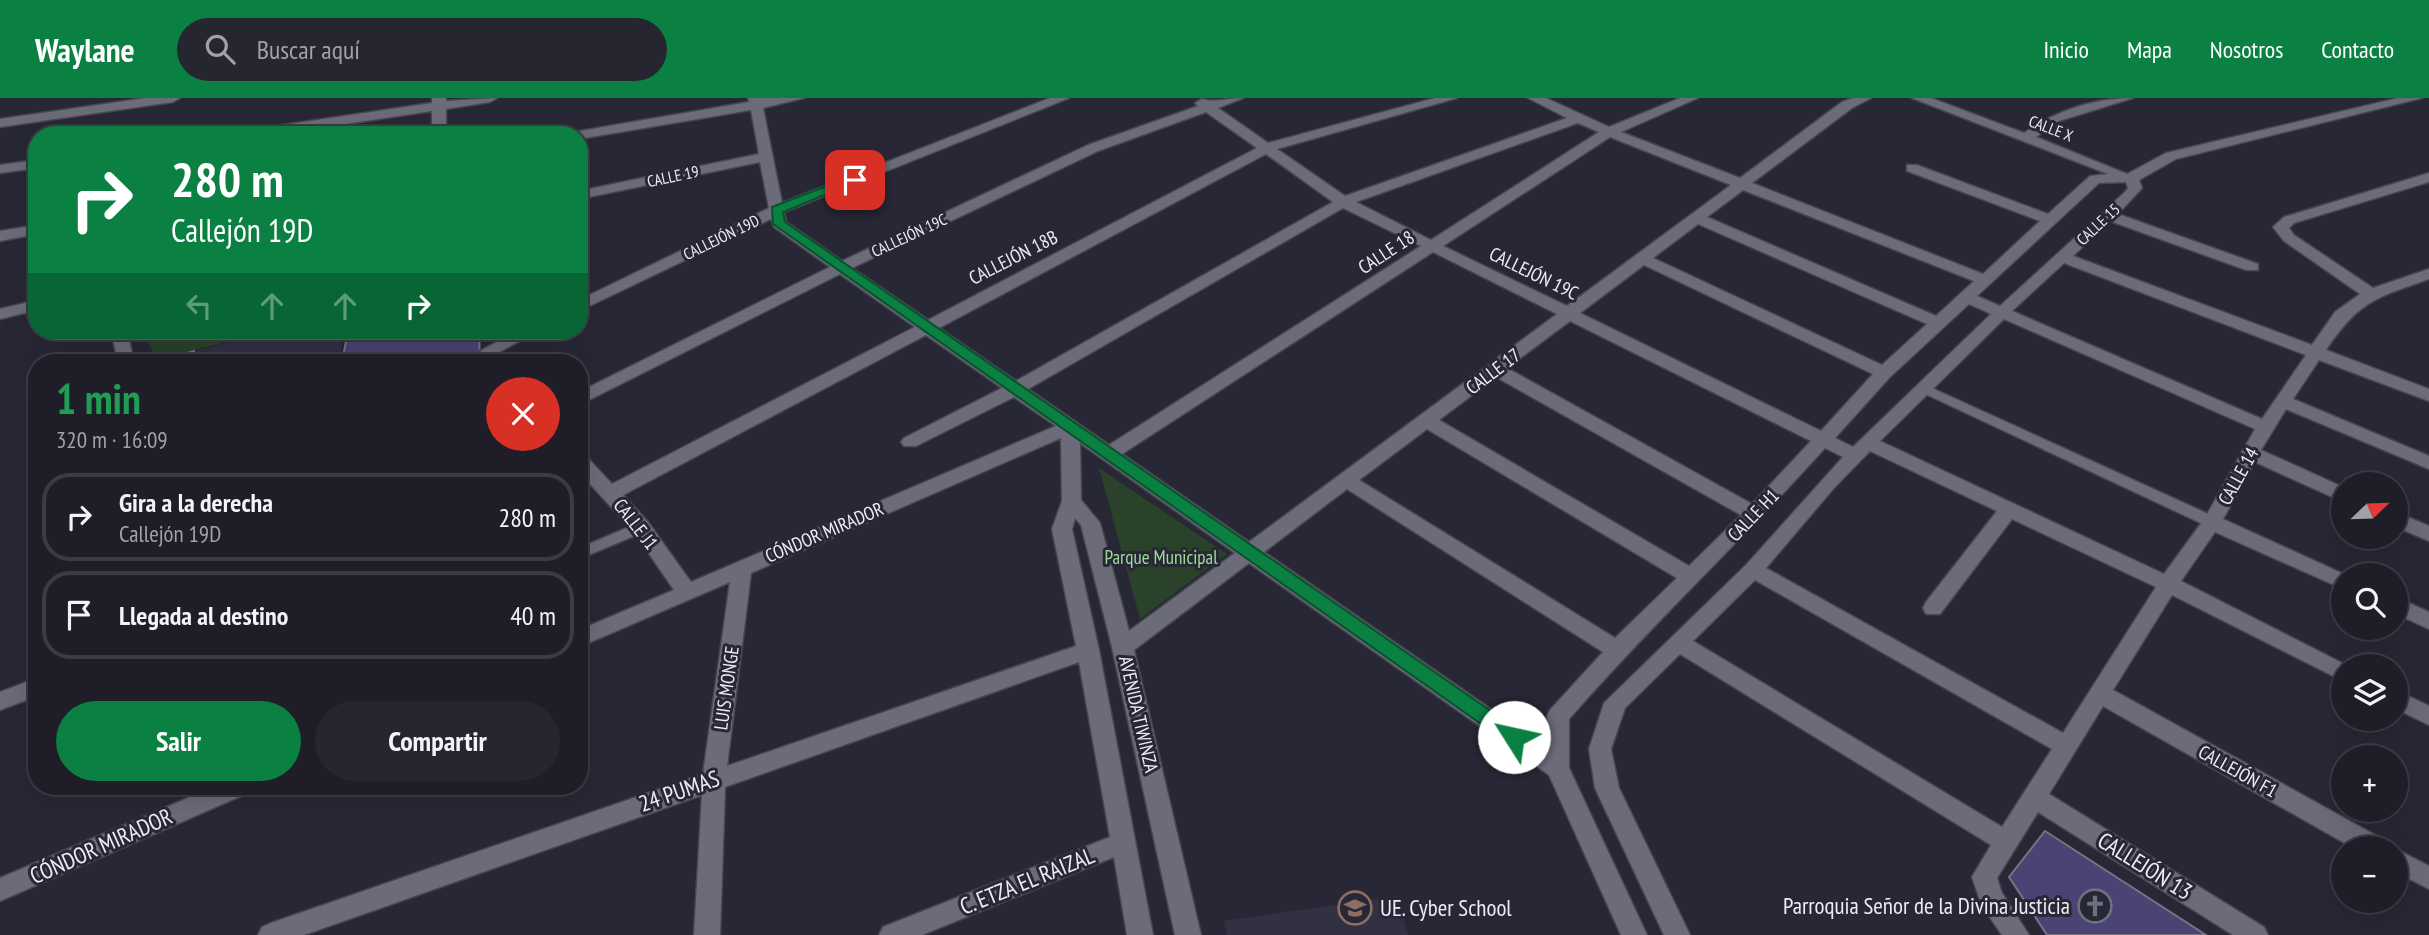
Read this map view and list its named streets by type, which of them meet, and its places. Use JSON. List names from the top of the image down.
{
  "streets": {
    "street": [
      "CALLE X",
      "CALLE 19",
      "CALLE 15",
      "CALLEJÓN 19C",
      "CALLEJÓN 19D",
      "CALLE 18",
      "CALLEJÓN 18B",
      "CALLE 17",
      "CALLE 14",
      "CALLE H1",
      "CALLE J1",
      "CÓNDOR MIRADOR",
      "LUIS MONGE",
      "AVENIDA TIWINZA",
      "CALLEJÓN F1",
      "24 PUMAS",
      "CALLEJÓN 13",
      "C. ETZA EL RAIZAL"
    ]
  },
  "crossings": [
    ["CALLE X", "CALLE 15"],
    ["CALLE X", "CALLE H1"],
    ["CALLE 15", "CALLEJÓN 19C"],
    ["CALLE 15", "CALLE H1"],
    ["CALLEJÓN 19C", "CALLE 18"],
    ["CALLEJÓN 19C", "CALLEJÓN 18B"],
    ["CALLEJÓN 19C", "CALLE 17"],
    ["CALLEJÓN 19C", "CALLE 14"],
    ["CALLEJÓN 19C", "CALLE H1"],
    ["CALLEJÓN 18B", "CALLE J1"],
    ["CALLE 17", "AVENIDA TIWINZA"],
    ["CALLE 14", "CALLEJÓN F1"],
    ["CALLE 14", "CALLEJÓN 13"],
    ["CALLE J1", "CÓNDOR MIRADOR"],
    ["CÓNDOR MIRADOR", "LUIS MONGE"],
    ["CÓNDOR MIRADOR", "AVENIDA TIWINZA"],
    ["LUIS MONGE", "24 PUMAS"],
    ["AVENIDA TIWINZA", "24 PUMAS"],
    ["AVENIDA TIWINZA", "C. ETZA EL RAIZAL"]
  ],
  "parks": ["Parque Municipal"],
  "places": {
    "church": ["Parroquia Señor de la Divina Justicia"],
    "school or university": ["UE. Cyber School"]
  },
  "north": "top right",
  "page": {
    "header": "Waylane",
    "search": "Buscar aquí",
    "nav": [
      "Inicio",
      "Mapa",
      "Nosotros",
      "Contacto"
    ],
    "turn": ["280 m", "Callejón 19D"],
    "heading": ["1 min", "320 m · 16:09"],
    "map_buttons": ["+", "−"],
    "list": [
      {
        "name": "Gira a la derecha",
        "note": "Callejón 19D",
        "value": "280 m"
      },
      {
        "name": "Llegada al destino",
        "value": "40 m"
      }
    ],
    "buttons": ["Salir", "Compartir"]
  }
}
